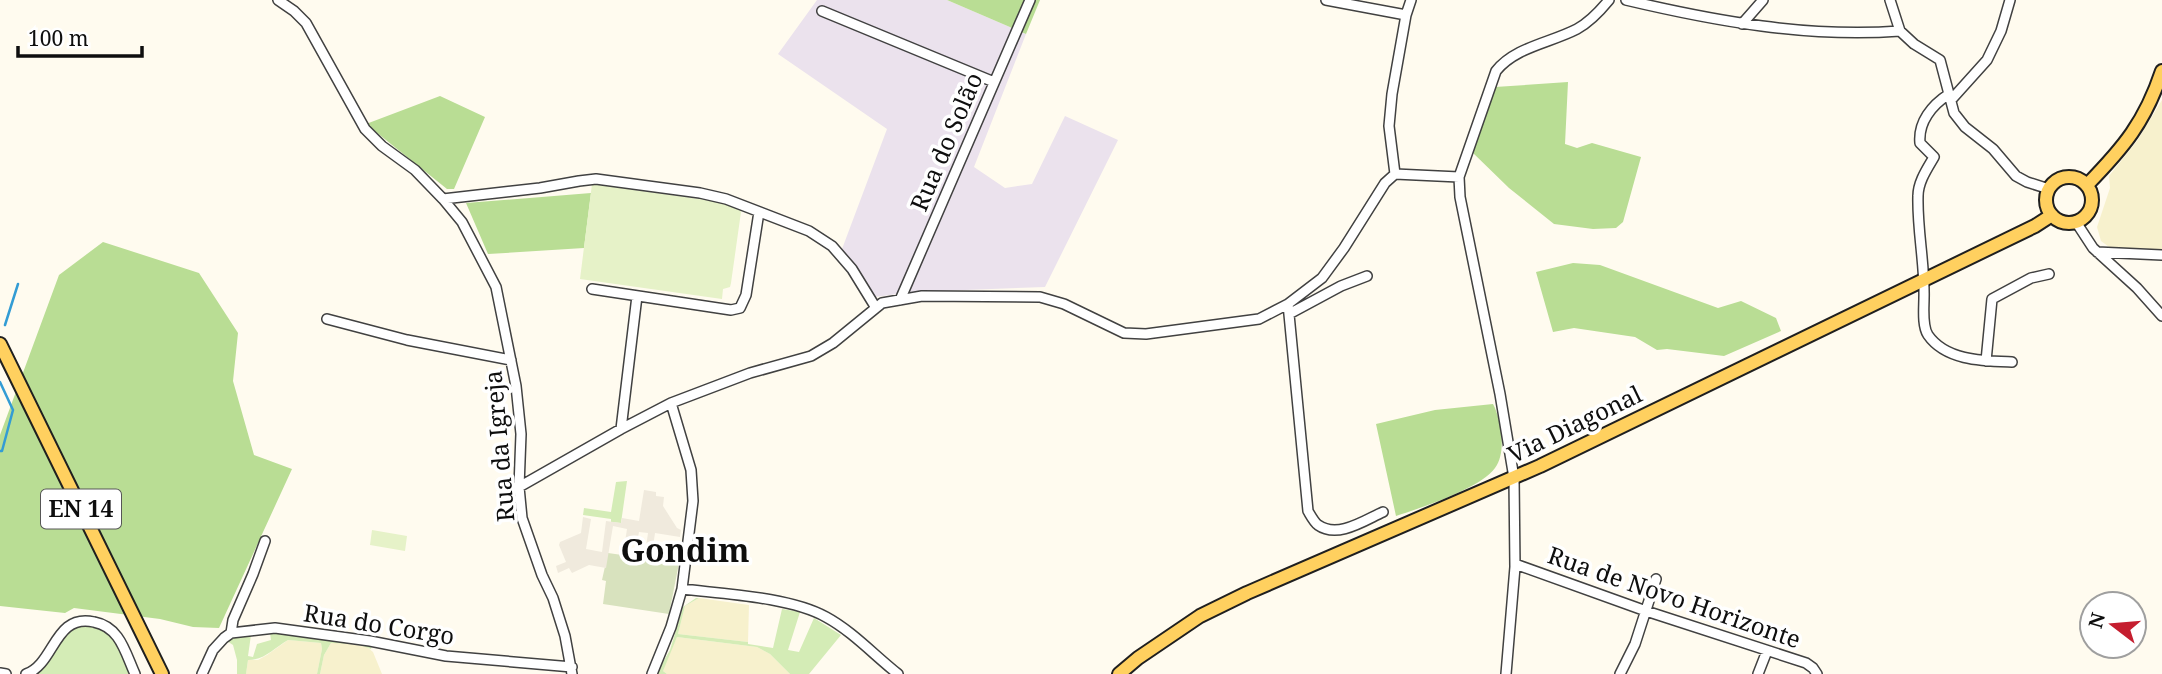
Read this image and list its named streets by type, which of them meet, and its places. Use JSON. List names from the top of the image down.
{
  "streets": {
    "main road": ["Via Diagonal", "EN 14"],
    "street": [
      "Rua do Solão",
      "Rua da Igreja",
      "Rua de Novo Horizonte",
      "Rua do Corgo"
    ]
  },
  "crossings": [
    ["Rua da Igreja", "Rua do Corgo"]
  ],
  "districts": ["Gondim"],
  "scale_bar": "100 m",
  "north": "left"
}
